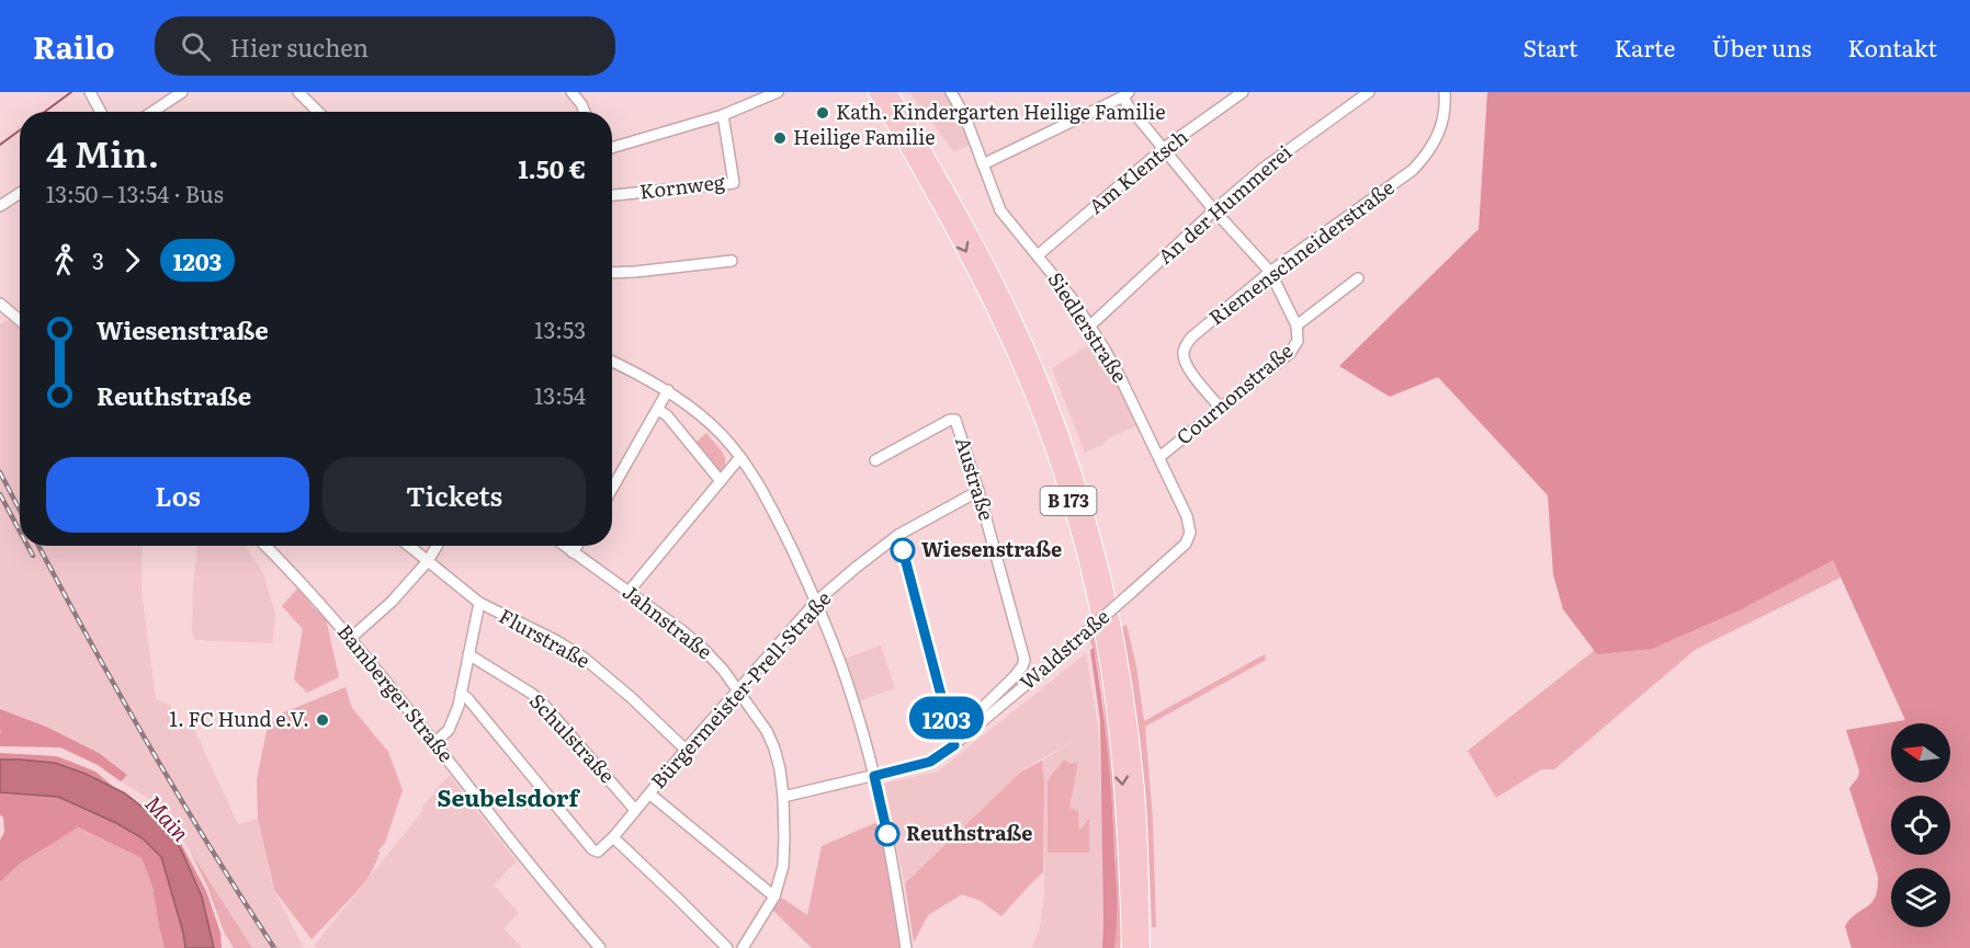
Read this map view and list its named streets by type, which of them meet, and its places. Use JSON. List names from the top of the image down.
{
  "streets": {
    "highway": ["B 173"],
    "street": [
      "Am Klentsch",
      "Kornweg",
      "An der Hummerei",
      "Riemenschneiderstraße",
      "Siedlerstraße",
      "Cournonstraße",
      "Austraße",
      "Jahnstraße",
      "Flurstraße",
      "Waldstraße",
      "Bürgermeister-Prell-Straße",
      "Bamberger Straße",
      "Schulstraße"
    ]
  },
  "crossings": [
    ["Am Klentsch", "Siedlerstraße"],
    ["Am Klentsch", "Cournonstraße"],
    ["An der Hummerei", "Siedlerstraße"],
    ["An der Hummerei", "Cournonstraße"],
    ["Riemenschneiderstraße", "Cournonstraße"],
    ["Siedlerstraße", "Cournonstraße"],
    ["Siedlerstraße", "Waldstraße"],
    ["Austraße", "Waldstraße"],
    ["Austraße", "Bürgermeister-Prell-Straße"],
    ["Jahnstraße", "Waldstraße"],
    ["Jahnstraße", "Bürgermeister-Prell-Straße"],
    ["Flurstraße", "Bürgermeister-Prell-Straße"],
    ["Bürgermeister-Prell-Straße", "Schulstraße"]
  ],
  "districts": ["Seubelsdorf"],
  "water": ["Main"],
  "places": [
    "Kath. Kindergarten Heilige Familie",
    "Heilige Familie",
    "Wiesenstraße",
    "1. FC Hund e.V.",
    "Reuthstraße"
  ],
  "lines": ["bus line 1203"],
  "north": "left",
  "page": {
    "header": "Railo",
    "search": "Hier suchen",
    "nav": [
      "Start",
      "Karte",
      "Über uns",
      "Kontakt"
    ],
    "on_map": "1203",
    "heading": ["4 Min.", "13:50 – 13:54 · Bus", "1.50 €"],
    "legs": ["3", "1203"],
    "list": [
      {
        "name": "Wiesenstraße",
        "value": "13:53"
      },
      {
        "name": "Reuthstraße",
        "value": "13:54"
      }
    ],
    "buttons": ["Los", "Tickets"]
  }
}
